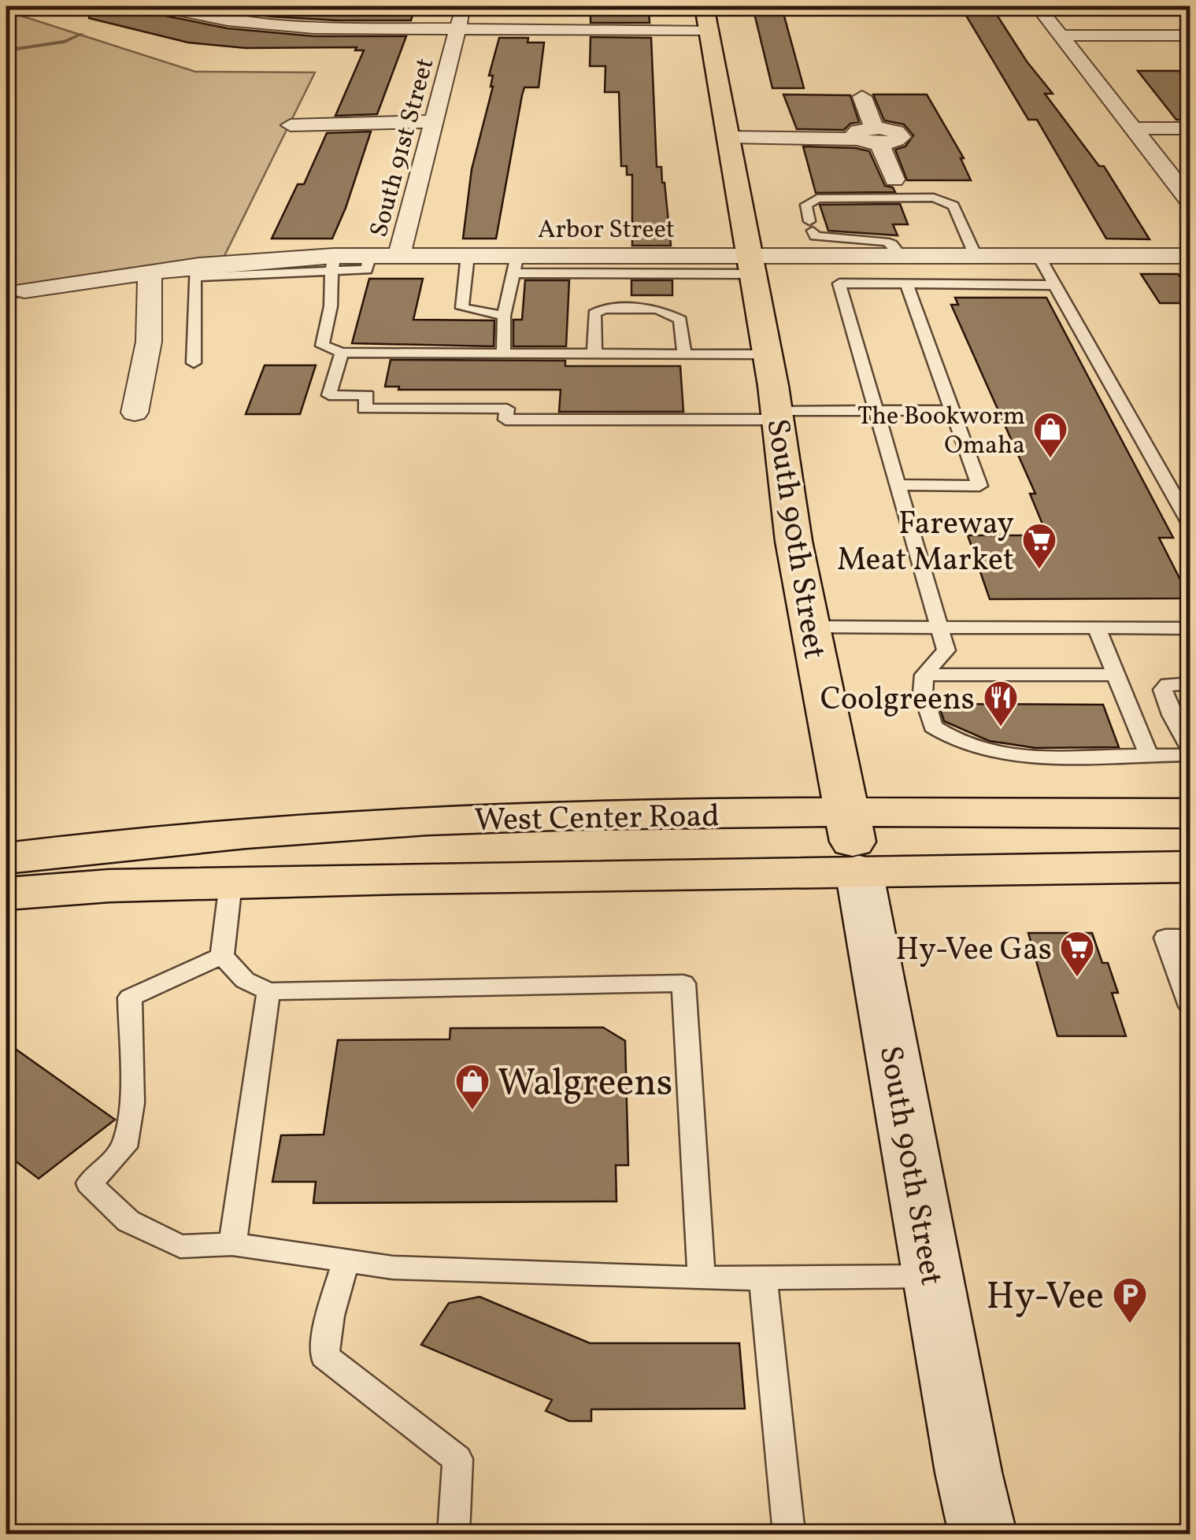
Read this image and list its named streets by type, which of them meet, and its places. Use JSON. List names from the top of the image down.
{
  "streets": {
    "main road": ["South 90th Street", "West Center Road"],
    "street": ["South 91st Street", "Arbor Street"]
  },
  "crossings": [
    ["South 91st Street", "Arbor Street"],
    ["Arbor Street", "South 90th Street"],
    ["South 90th Street", "West Center Road"]
  ],
  "places": {
    "shop": ["The Bookworm Omaha", "Walgreens"],
    "supermarket": ["Fareway Meat Market", "Hy-Vee Gas"],
    "restaurant": ["Coolgreens"],
    "parking": ["Hy-Vee"]
  }
}
